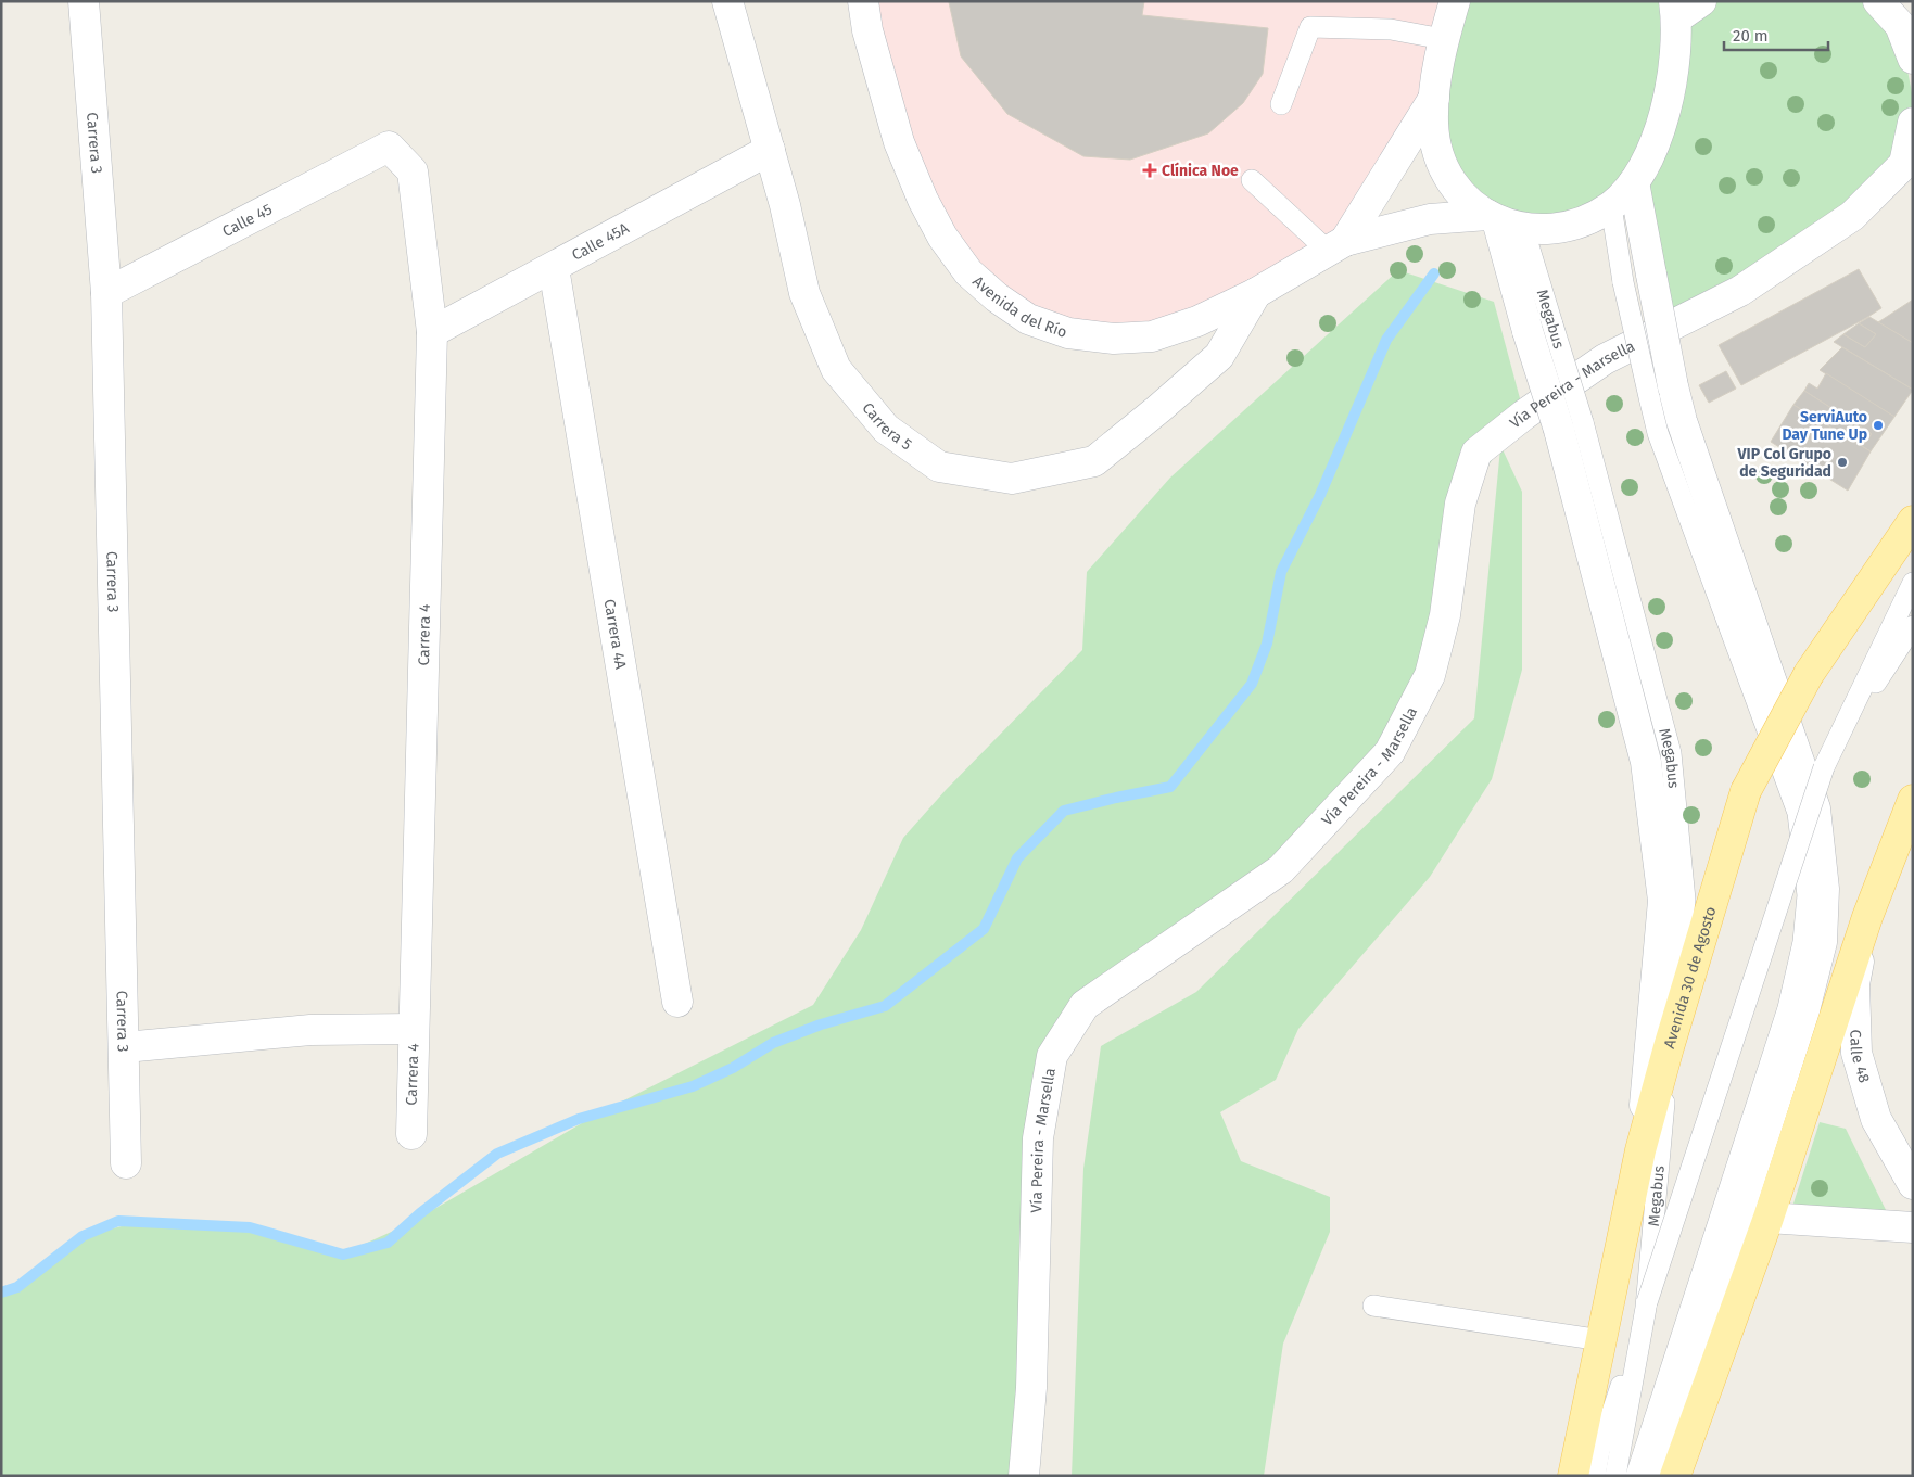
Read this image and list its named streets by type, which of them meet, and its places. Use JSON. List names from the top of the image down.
{
  "streets": {
    "main road": ["Avenida 30 de Agosto"],
    "street": [
      "Carrera 3",
      "Calle 45",
      "Calle 45A",
      "Avenida del Río",
      "Vía Pereira - Marsella",
      "Carrera 5",
      "Carrera 4",
      "Carrera 4A",
      "Calle 48"
    ],
    "lane": ["Megabus"]
  },
  "crossings": [
    ["Carrera 3", "Calle 45"],
    ["Calle 45", "Carrera 4"],
    ["Calle 45A", "Carrera 5"],
    ["Calle 45A", "Carrera 4"],
    ["Calle 45A", "Carrera 4A"],
    ["Avenida del Río", "Carrera 5"],
    ["Megabus", "Avenida 30 de Agosto"]
  ],
  "places": {
    "health": ["Clínica Noe"],
    "other": ["ServiAuto Day Tune Up", "VIP Col Grupo de Seguridad"]
  },
  "scale_bar": "20 m"
}
